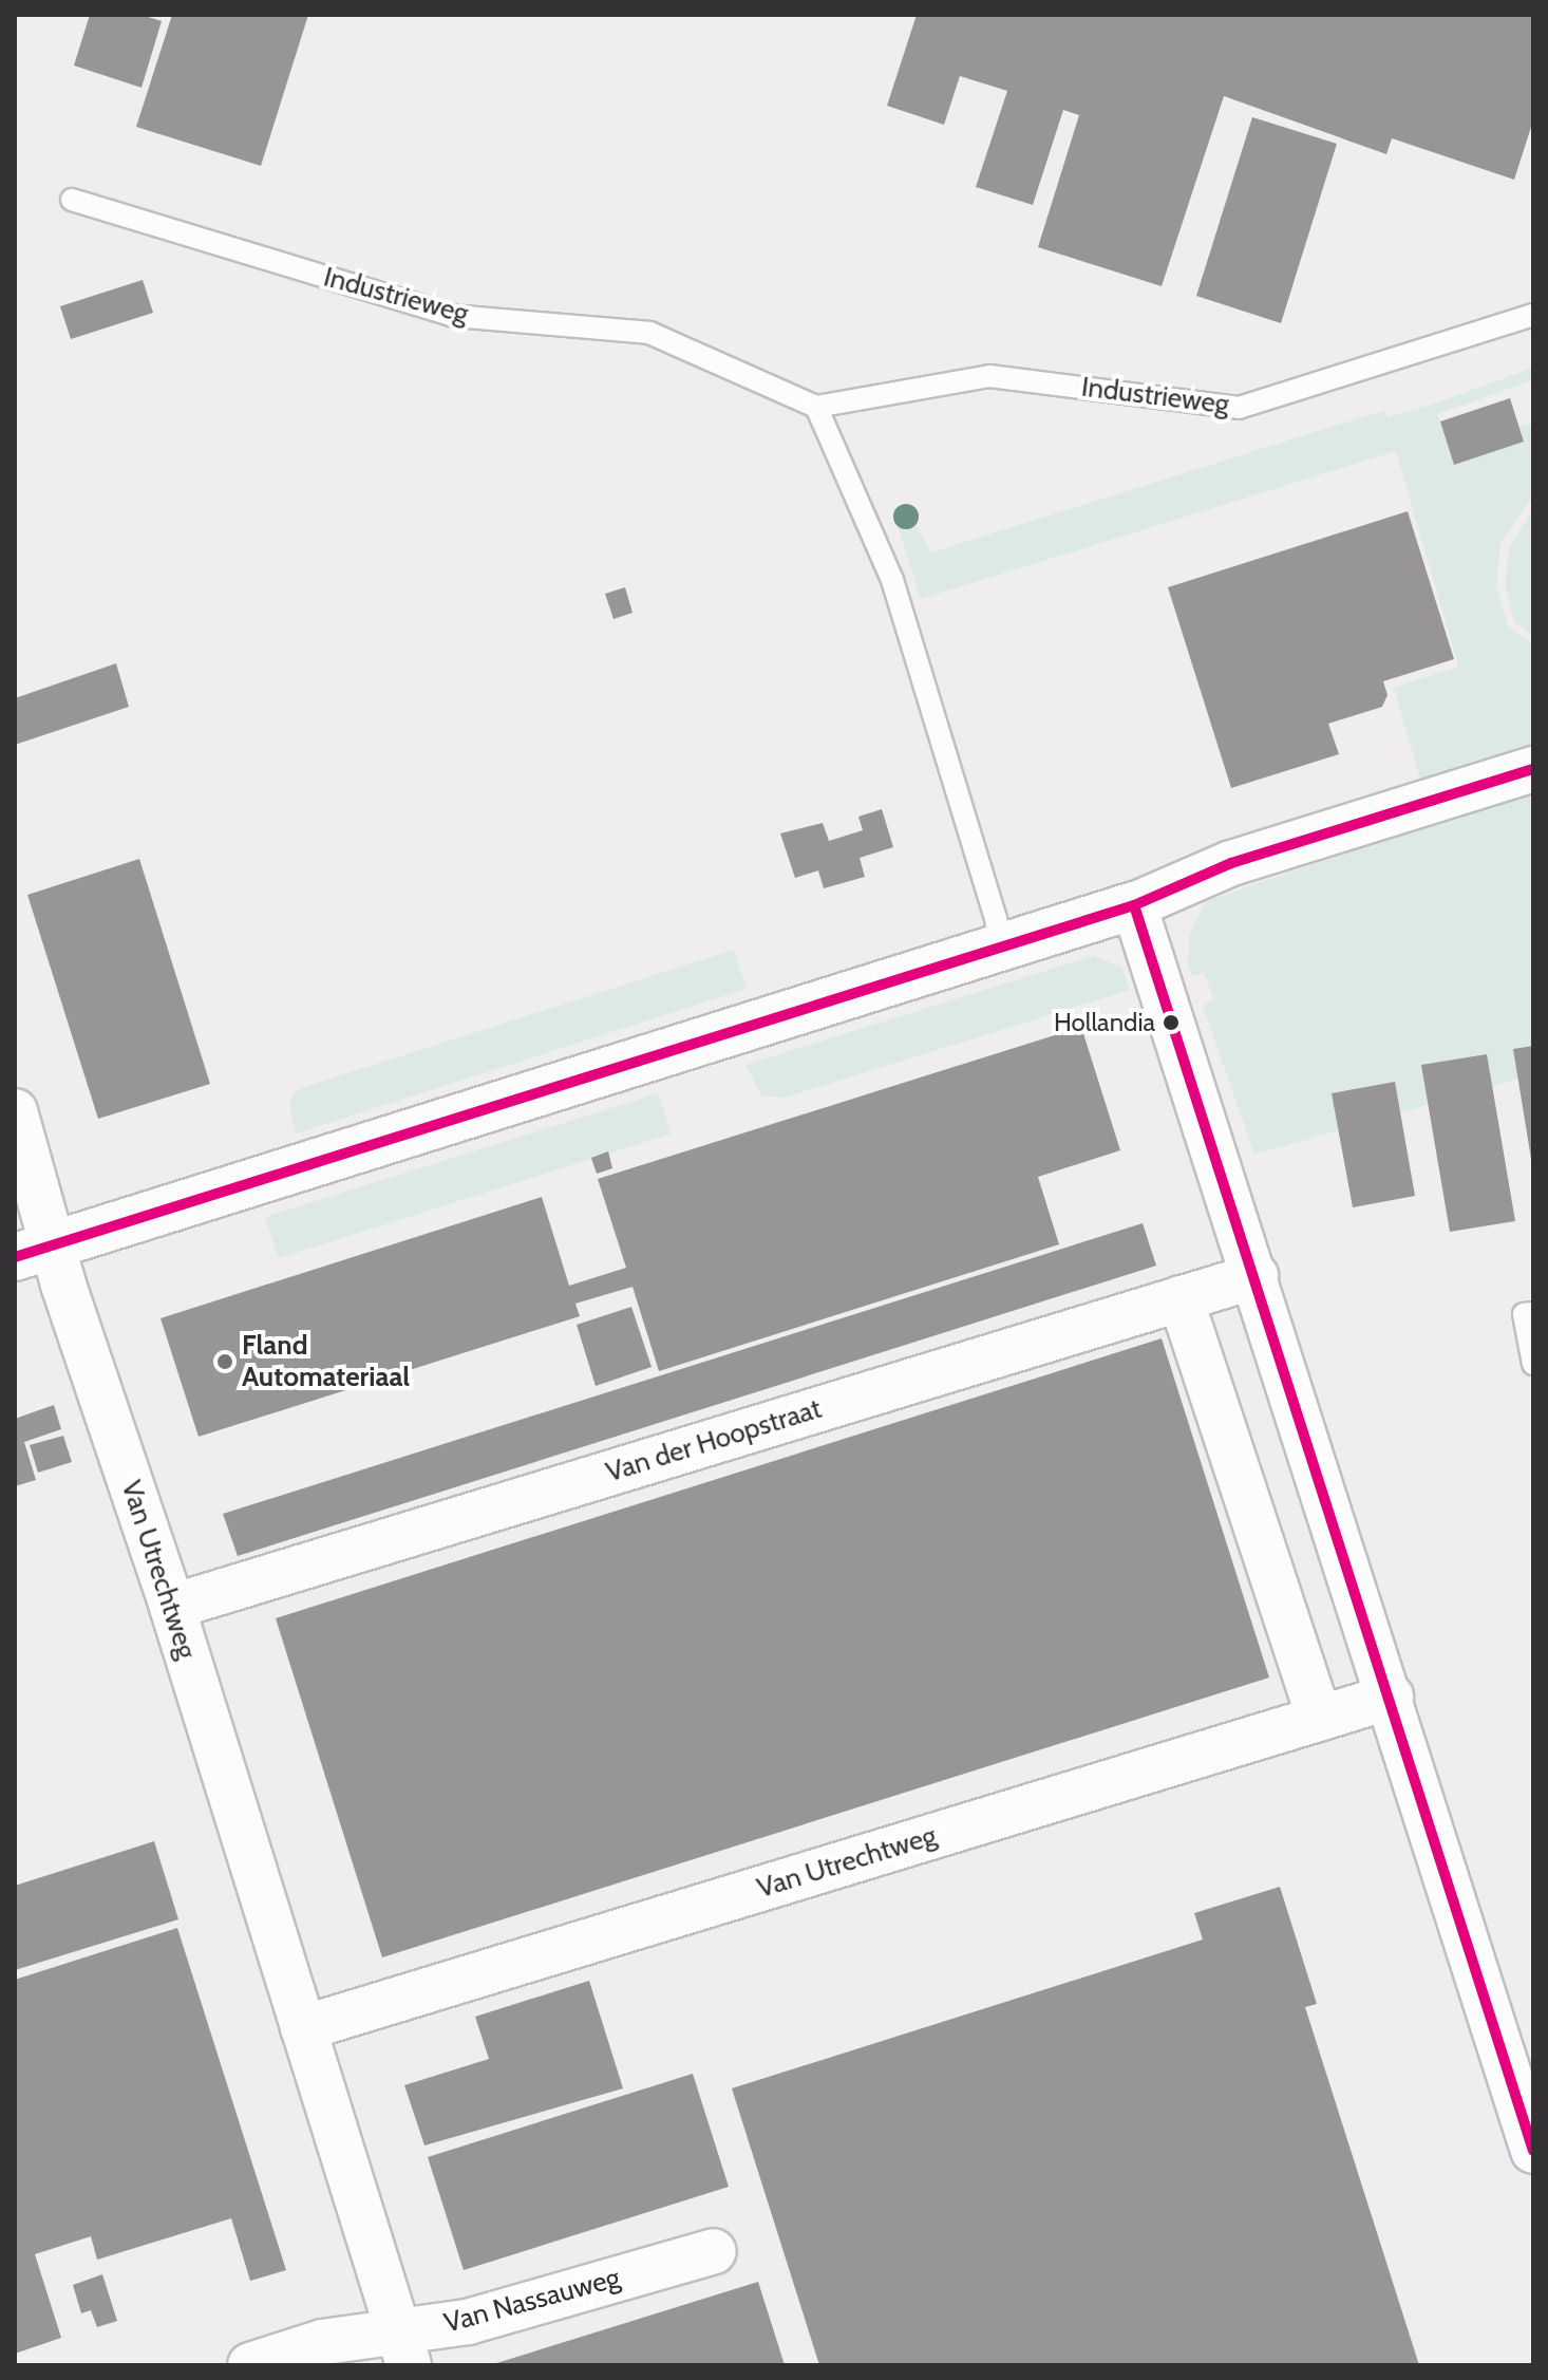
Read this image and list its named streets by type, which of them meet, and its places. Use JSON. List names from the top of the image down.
{
  "streets": {
    "street": ["Van der Hoopstraat", "Van Utrechtweg", "Van Nassauweg"],
    "lane": ["Industrieweg"]
  },
  "crossings": [
    ["Van der Hoopstraat", "Van Utrechtweg"],
    ["Van Utrechtweg", "Van Nassauweg"]
  ],
  "places": ["Hollandia", "Fland Automateriaal"]
}
